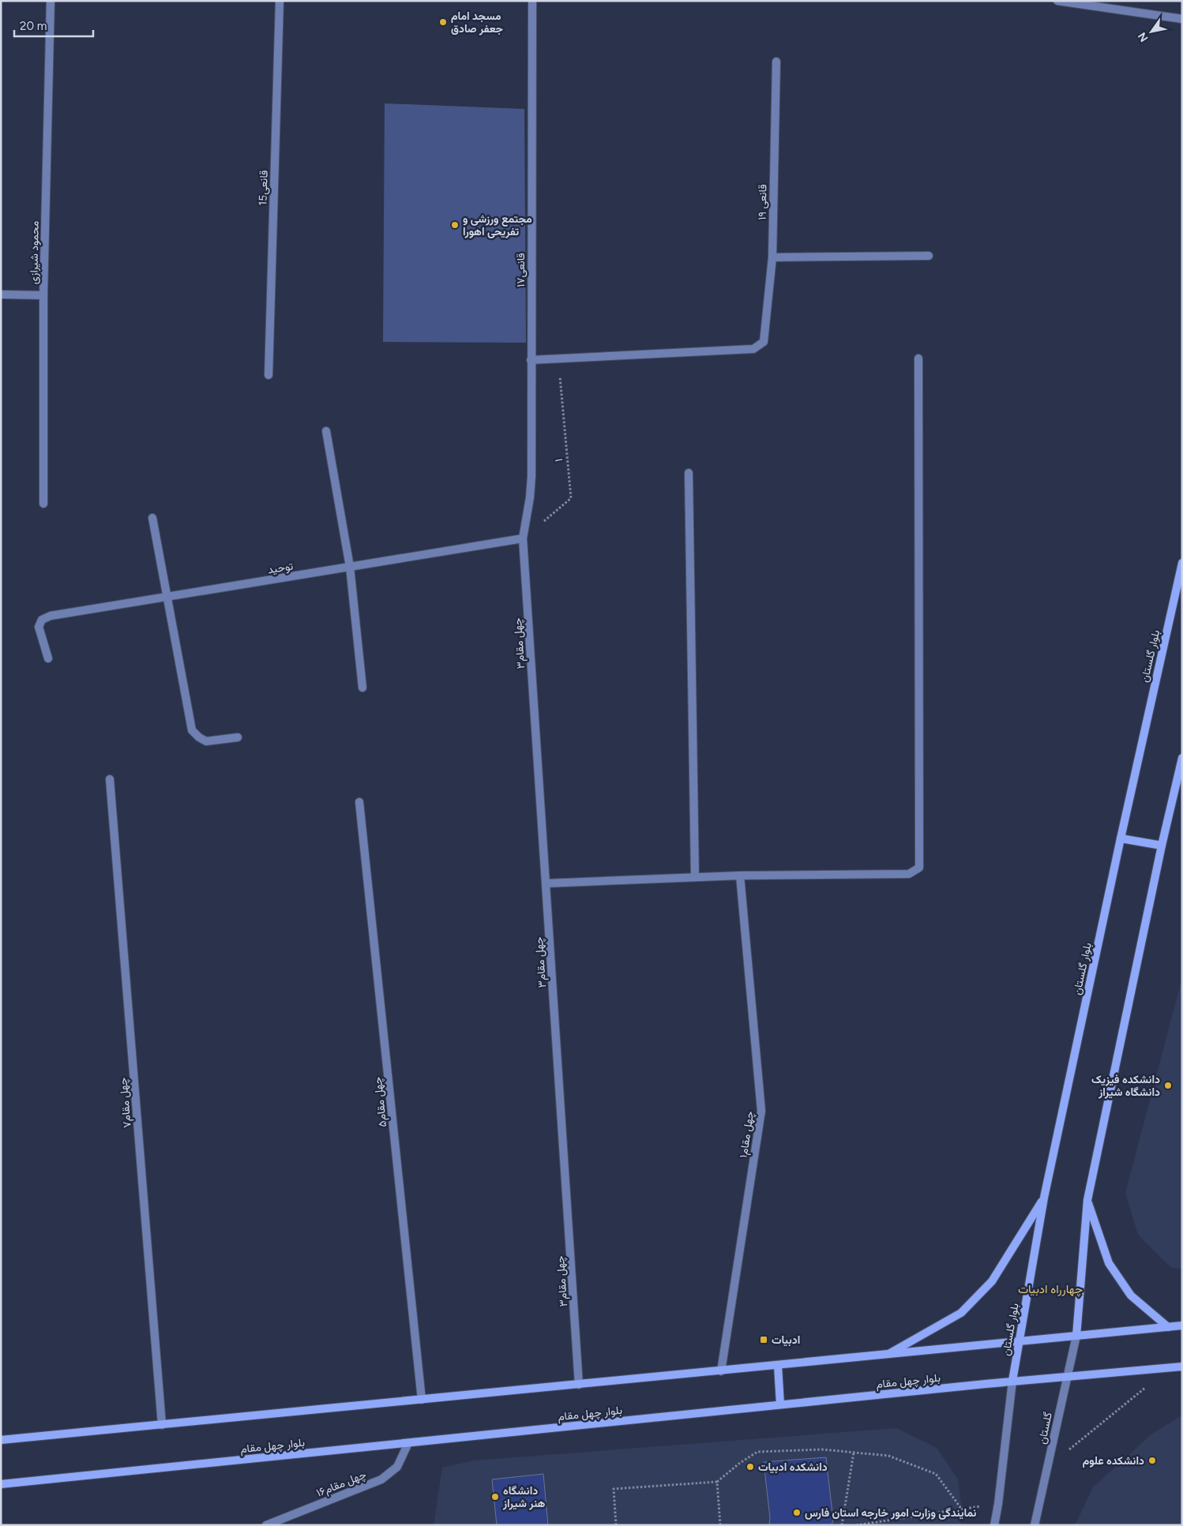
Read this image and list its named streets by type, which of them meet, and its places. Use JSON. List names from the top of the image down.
{
  "streets": {
    "main road": ["بلوار گلستان", "بلوار چهل مقام"],
    "street": [
      "15قانعی",
      "قانعی ۱۹",
      "محمود شیرازی",
      "۱۷قانعی",
      "توحید",
      "چهل مقام۳",
      "چهل مقام۵",
      "چهل مقام۷",
      "چهل مقام۱",
      "گلستان",
      "چهل مقام۱۶"
    ],
    "path": ["۱"]
  },
  "crossings": [
    ["قانعی ۱۹", "۱"],
    ["۱۷قانعی", "۱"],
    ["۱۷قانعی", "توحید"],
    ["۱۷قانعی", "چهل مقام۳"],
    ["۱", "توحید"],
    ["۱", "چهل مقام۳"],
    ["توحید", "چهل مقام۳"],
    ["بلوار گلستان", "بلوار چهل مقام"],
    ["بلوار چهل مقام", "گلستان"],
    ["بلوار چهل مقام", "چهل مقام۱۶"]
  ],
  "districts": ["چهارراه ادبیات"],
  "places": {
    "other": [
      "مسجد امام جعفر صادق",
      "مجتمع ورزشی و تفریحی اهورا",
      "دانشکده فیزیک دانشگاه شیراز",
      "دانشکده علوم",
      "دانشکده ادبیات",
      "دانشگاه هنر شيراز",
      "نمایندگی وزارت امور خارجه استان فارس"
    ],
    "transit": ["ادبیات"]
  },
  "scale_bar": "20 m",
  "north": "bottom left"
}
